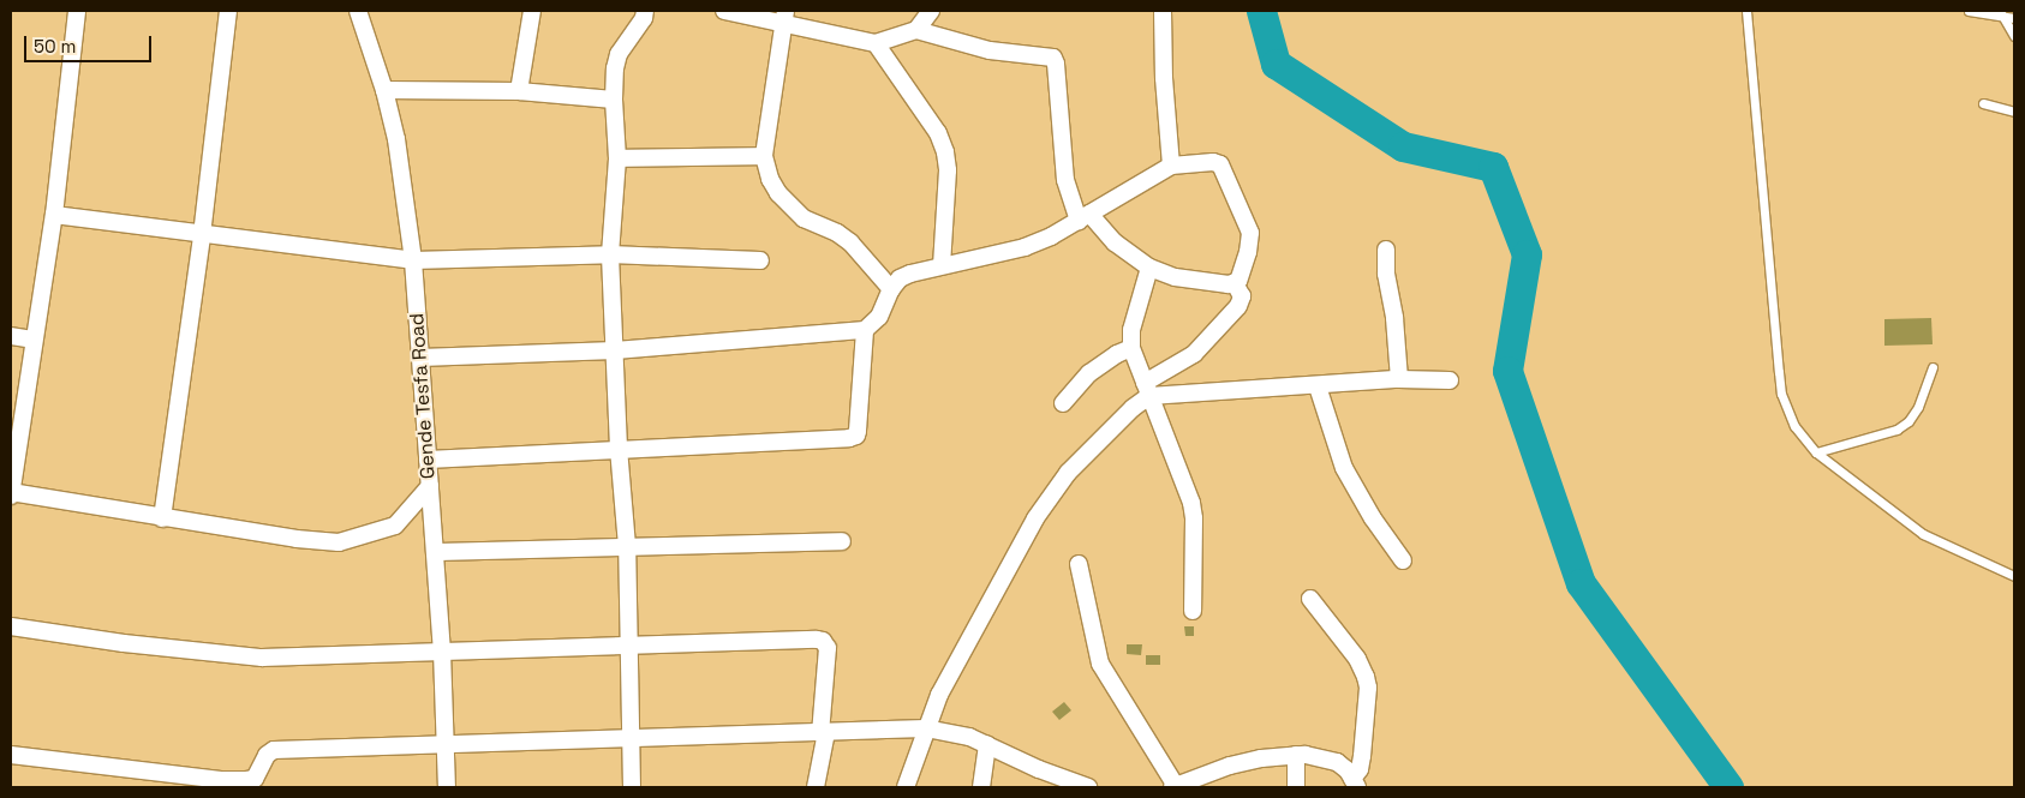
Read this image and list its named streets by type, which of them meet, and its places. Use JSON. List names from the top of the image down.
{
  "streets": {
    "street": ["Gende Tesfa Road"]
  },
  "scale_bar": "50 m"
}
